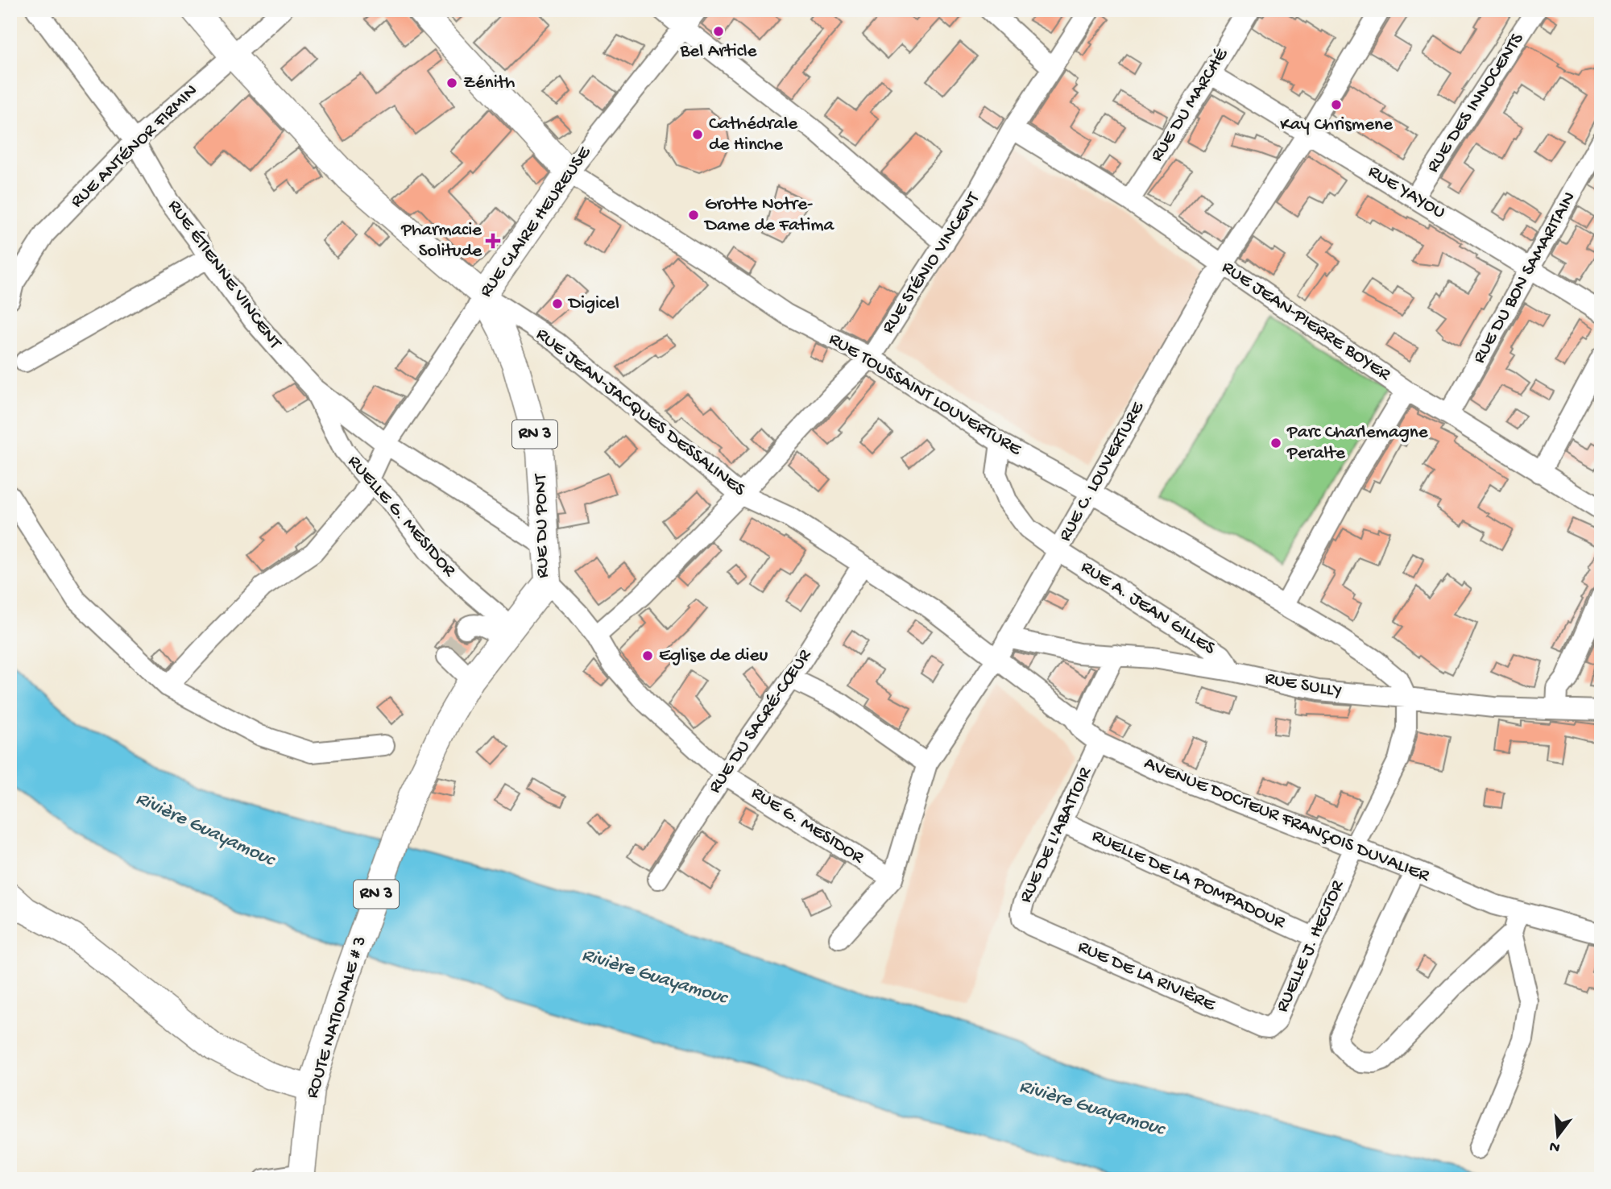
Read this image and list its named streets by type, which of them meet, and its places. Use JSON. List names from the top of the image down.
{
  "streets": {
    "main road": [
      "RUE CLAIRE HEUREUSE",
      "RUE TOUSSAINT LOUVERTURE",
      "RUE JEAN-JACQUES DESSALINES",
      "RN 3",
      "RUE DU PONT",
      "ROUTE NATIONALE # 3"
    ],
    "street": [
      "RUE DES INNOCENTS",
      "RUE DU MARCHÉ",
      "RUE ANTÉNOR FIRMIN",
      "RUE YAYOU",
      "RUE STÉNIO VINCENT",
      "RUE ÉTIENNE VINCENT",
      "RUE DU BON SAMARITAIN",
      "RUE JEAN-PIERRE BOYER",
      "RUE C. LOUVERTURE",
      "RUELLE G. MESIDOR",
      "RUE A. JEAN GILLES",
      "RUE SULLY",
      "RUE DU SACRÉ-CŒUR",
      "AVENUE DOCTEUR FRANÇOIS DUVALIER",
      "RUE G. MESIDOR",
      "RUE DE L'ABATTOIR",
      "RUELLE DE LA POMPADOUR",
      "RUELLE J. HECTOR",
      "RUE DE LA RIVIÈRE"
    ]
  },
  "crossings": [
    ["RUE DES INNOCENTS", "RUE YAYOU"],
    ["RUE DU MARCHÉ", "RUE YAYOU"],
    ["RUE DU MARCHÉ", "RUE JEAN-PIERRE BOYER"],
    ["RUE ANTÉNOR FIRMIN", "RUE ÉTIENNE VINCENT"],
    ["RUE ANTÉNOR FIRMIN", "RUE JEAN-JACQUES DESSALINES"],
    ["RUE YAYOU", "RUE DU BON SAMARITAIN"],
    ["RUE YAYOU", "RUE C. LOUVERTURE"],
    ["RUE CLAIRE HEUREUSE", "RUE ÉTIENNE VINCENT"],
    ["RUE CLAIRE HEUREUSE", "RUE TOUSSAINT LOUVERTURE"],
    ["RUE CLAIRE HEUREUSE", "RUE JEAN-JACQUES DESSALINES"],
    ["RUE CLAIRE HEUREUSE", "RUELLE G. MESIDOR"],
    ["RUE CLAIRE HEUREUSE", "RUE DU PONT"],
    ["RUE STÉNIO VINCENT", "RUE JEAN-PIERRE BOYER"],
    ["RUE STÉNIO VINCENT", "RUE TOUSSAINT LOUVERTURE"],
    ["RUE STÉNIO VINCENT", "RUE JEAN-JACQUES DESSALINES"],
    ["RUE STÉNIO VINCENT", "RUE G. MESIDOR"],
    ["RUE ÉTIENNE VINCENT", "RUELLE G. MESIDOR"],
    ["RUE ÉTIENNE VINCENT", "RUE DU PONT"],
    ["RUE DU BON SAMARITAIN", "RUE JEAN-PIERRE BOYER"],
    ["RUE JEAN-PIERRE BOYER", "RUE C. LOUVERTURE"],
    ["RUE TOUSSAINT LOUVERTURE", "RUE C. LOUVERTURE"],
    ["RUE TOUSSAINT LOUVERTURE", "RUE A. JEAN GILLES"],
    ["RUE TOUSSAINT LOUVERTURE", "RUE SULLY"],
    ["RUE TOUSSAINT LOUVERTURE", "RUELLE J. HECTOR"],
    ["RUE JEAN-JACQUES DESSALINES", "RUE C. LOUVERTURE"],
    ["RUE JEAN-JACQUES DESSALINES", "RUE DU PONT"],
    ["RUE JEAN-JACQUES DESSALINES", "RUE DU SACRÉ-CŒUR"],
    ["RUE JEAN-JACQUES DESSALINES", "AVENUE DOCTEUR FRANÇOIS DUVALIER"],
    ["RUE C. LOUVERTURE", "RUE A. JEAN GILLES"],
    ["RUE C. LOUVERTURE", "RUE SULLY"],
    ["RUE C. LOUVERTURE", "AVENUE DOCTEUR FRANÇOIS DUVALIER"],
    ["RUE C. LOUVERTURE", "RUE G. MESIDOR"],
    ["RUELLE G. MESIDOR", "RUE DU PONT"],
    ["RUE DU PONT", "RUE G. MESIDOR"],
    ["RUE DU PONT", "ROUTE NATIONALE # 3"],
    ["RUE A. JEAN GILLES", "RUE SULLY"],
    ["RUE SULLY", "RUELLE J. HECTOR"],
    ["RUE DU SACRÉ-CŒUR", "RUE G. MESIDOR"],
    ["AVENUE DOCTEUR FRANÇOIS DUVALIER", "RUE DE L'ABATTOIR"],
    ["AVENUE DOCTEUR FRANÇOIS DUVALIER", "RUELLE J. HECTOR"],
    ["RUE DE L'ABATTOIR", "RUELLE DE LA POMPADOUR"],
    ["RUE DE L'ABATTOIR", "RUE DE LA RIVIÈRE"],
    ["RUELLE DE LA POMPADOUR", "RUELLE J. HECTOR"],
    ["RUELLE J. HECTOR", "RUE DE LA RIVIÈRE"]
  ],
  "water": ["Rivière Guayamouc"],
  "places": {
    "other": [
      "Bel Article",
      "Zénith",
      "Kay Chrismene",
      "Cathédrale de Hinche",
      "Grotte Notre- Dame de Fatima",
      "Digicel",
      "Parc Charlemagne Peralte",
      "Eglise de dieu"
    ],
    "health": ["Pharmacie Solitude"]
  },
  "north": "bottom"
}
